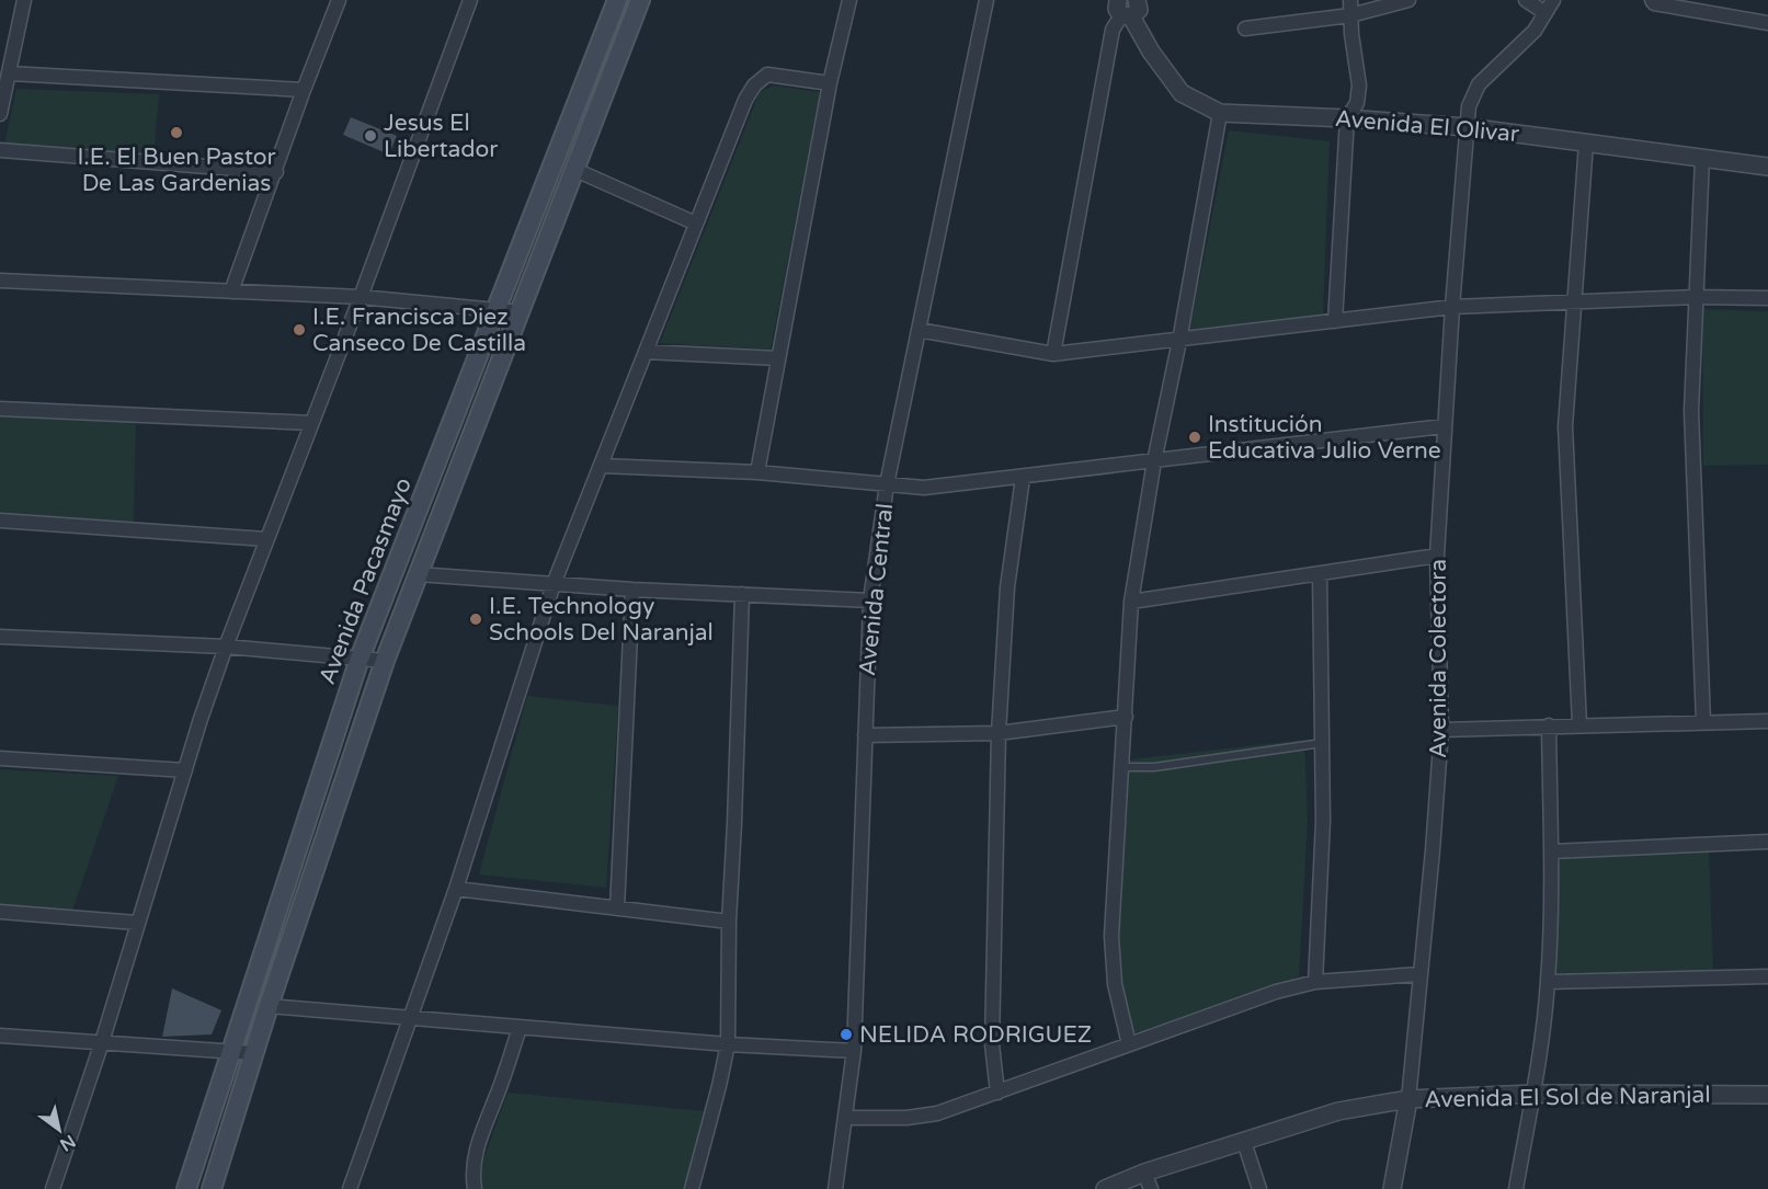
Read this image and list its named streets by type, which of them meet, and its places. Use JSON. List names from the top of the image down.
{
  "streets": {
    "main road": ["Avenida Pacasmayo"],
    "street": [
      "Avenida El Olivar",
      "Avenida Central",
      "Avenida Colectora",
      "Avenida El Sol de Naranjal"
    ]
  },
  "crossings": [
    ["Avenida El Olivar", "Avenida Colectora"],
    ["Avenida Colectora", "Avenida El Sol de Naranjal"]
  ],
  "places": [
    "I.E. El Buen Pastor De Las Gardenias",
    "Jesus El Libertador",
    "I.E. Francisca Diez Canseco De Castilla",
    "Institución Educativa Julio Verne",
    "I.E. Technology Schools Del Naranjal",
    "NELIDA RODRIGUEZ"
  ],
  "north": "bottom right"
}
